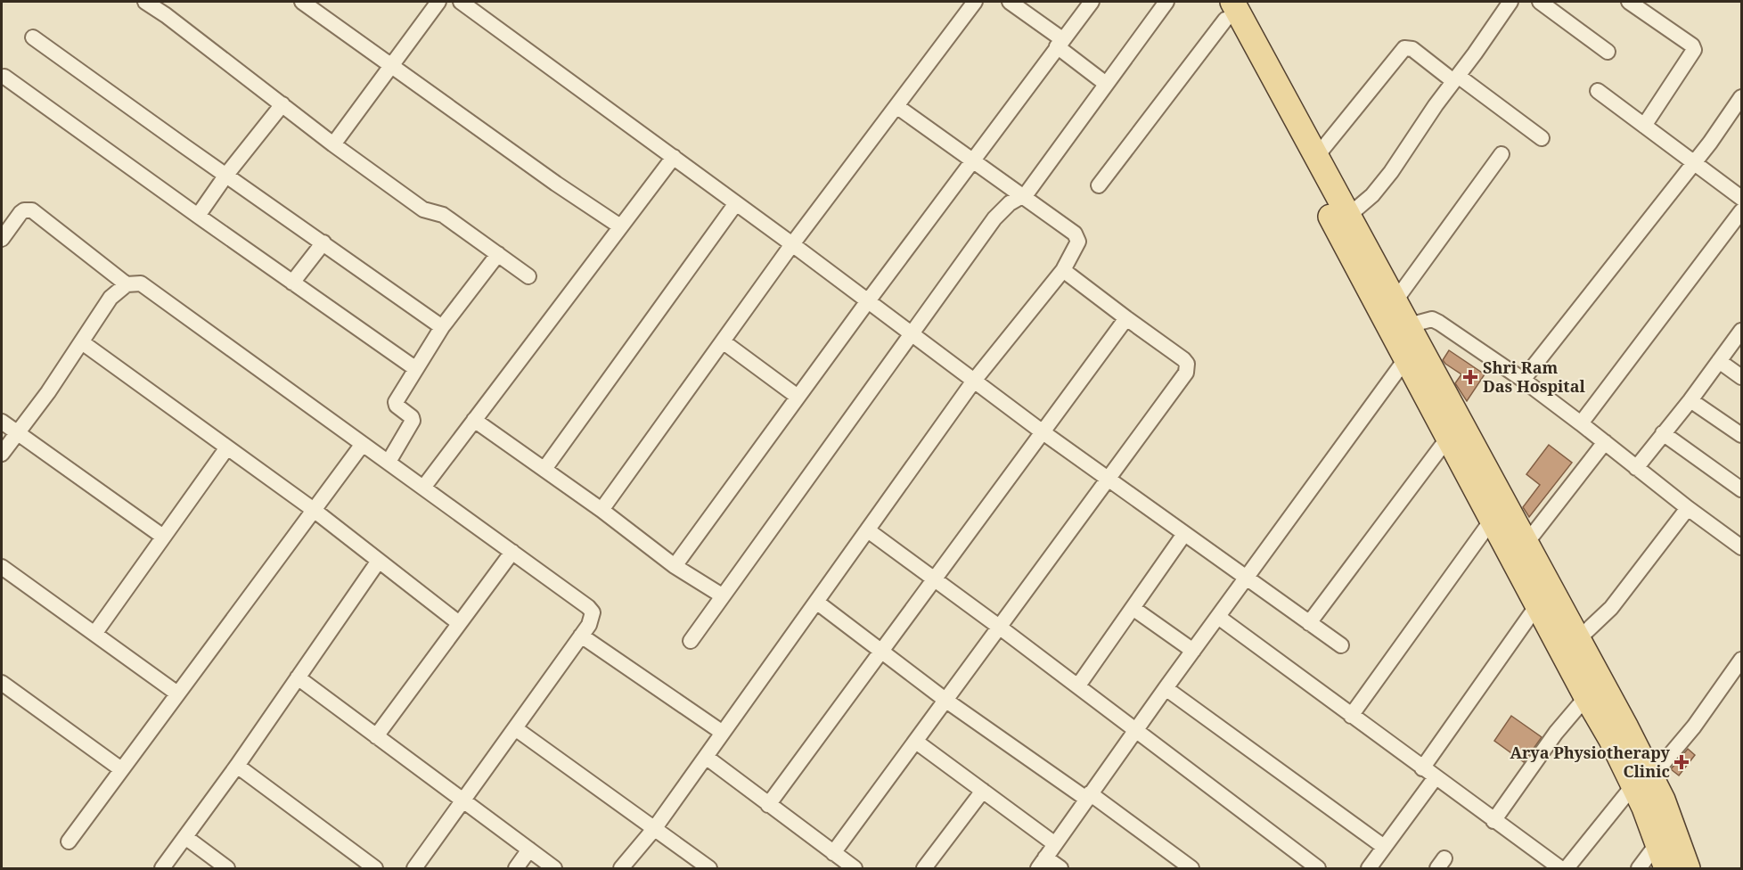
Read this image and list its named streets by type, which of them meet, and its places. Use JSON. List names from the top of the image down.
{
  "places": {
    "health": ["Shri Ram Das Hospital", "Arya Physiotherapy Clinic"]
  }
}
